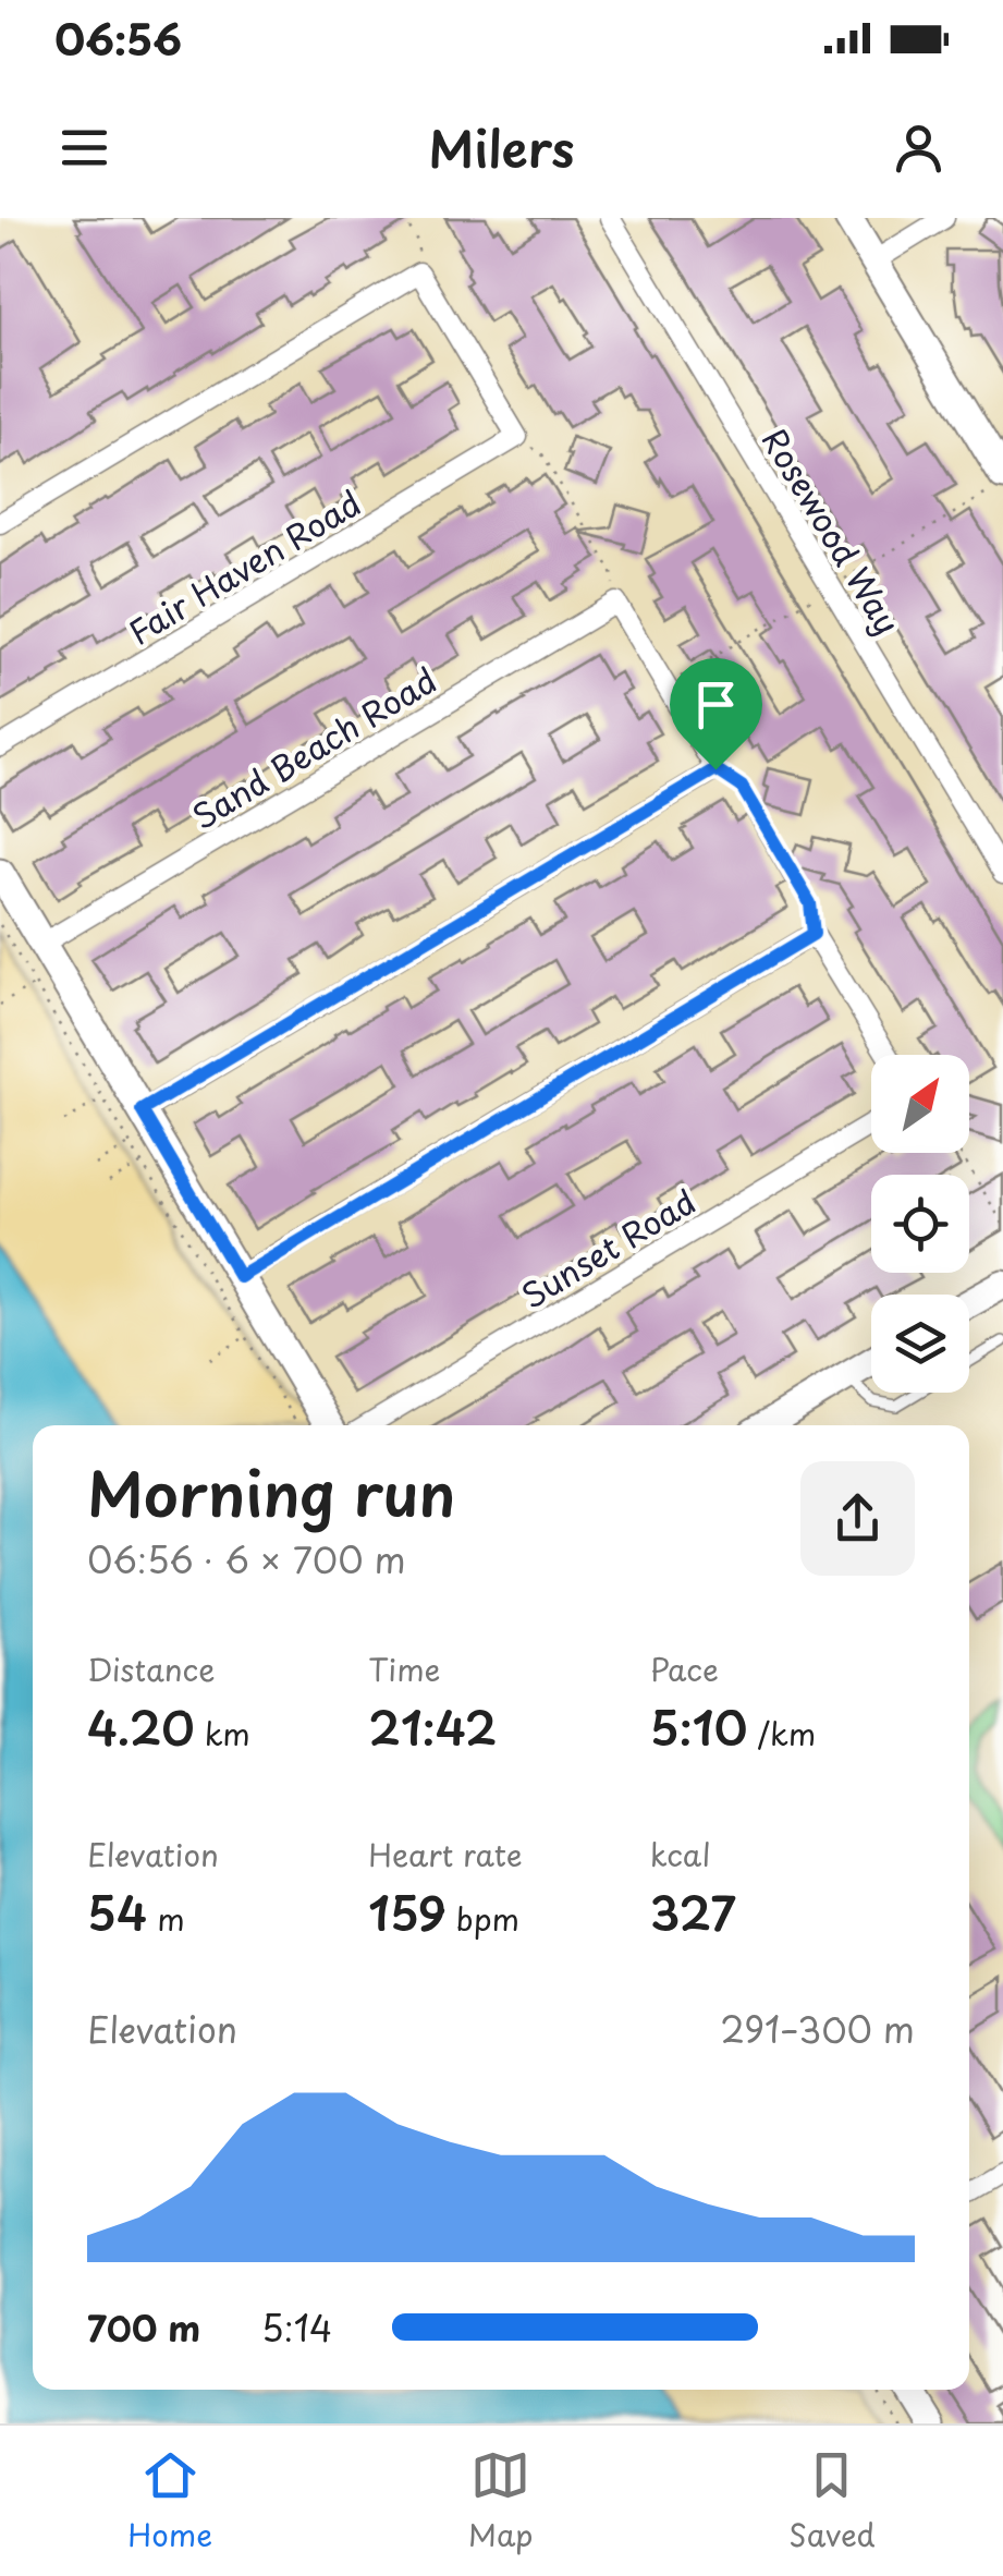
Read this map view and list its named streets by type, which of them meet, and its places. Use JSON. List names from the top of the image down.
{
  "streets": {
    "street": [
      "Rosewood Way",
      "Fair Haven Road",
      "Sand Beach Road",
      "Sunset Road"
    ]
  },
  "north": "top right",
  "page": {
    "status": "06:56",
    "header": "Milers",
    "heading": ["Morning run", "06:56 · 6 × 700 m"],
    "stats": [
      ["Distance", "4.20 km"],
      ["Time", "21:42"],
      ["Pace", "5:10 /km"],
      ["Elevation", "54 m"],
      ["Heart rate", "159 bpm"],
      ["kcal", "327"]
    ],
    "chart": ["Elevation", "291–300 m"],
    "list": [
      {
        "name": "700 m",
        "note": "5:14"
      }
    ],
    "tabs": ["Home", "Map", "Saved"]
  }
}
